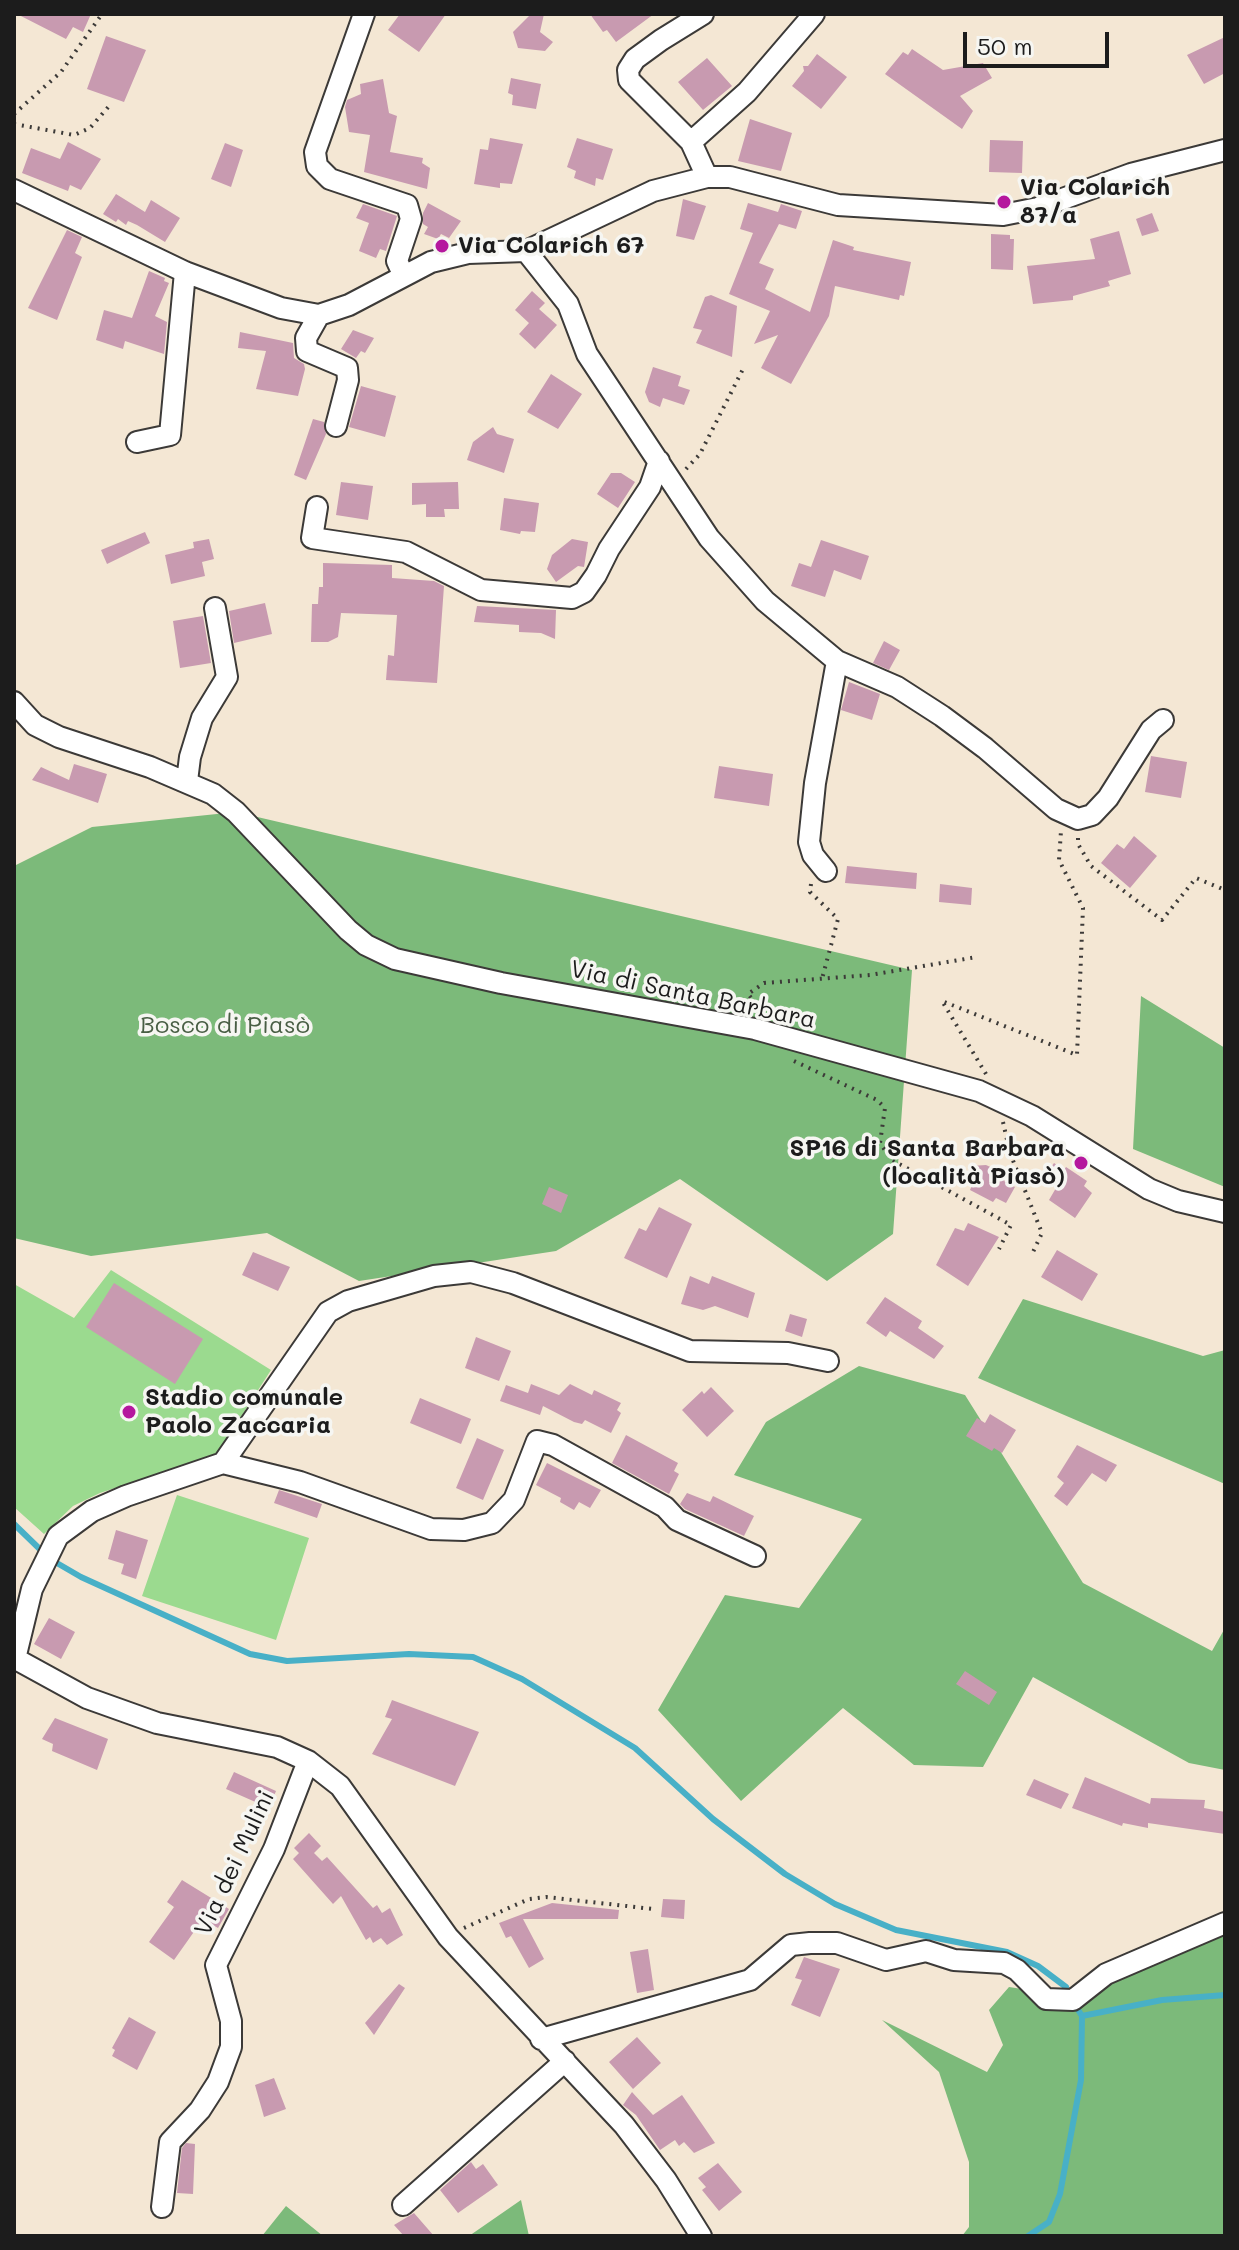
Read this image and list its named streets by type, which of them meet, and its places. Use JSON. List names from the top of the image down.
{
  "streets": {
    "street": ["Via di Santa Barbara", "Via dei Mulini"]
  },
  "parks": ["Bosco di Piasò"],
  "places": [
    "Via Colarich 87/a",
    "Via Colarich 67",
    "SP16 di Santa Barbara (località Piasò)",
    "Stadio comunale Paolo Zaccaria"
  ],
  "scale_bar": "50 m"
}
